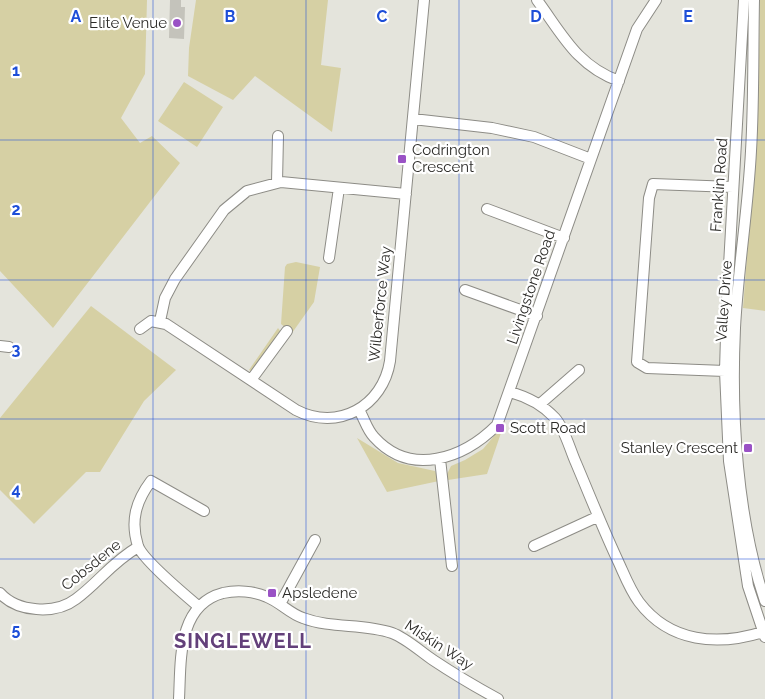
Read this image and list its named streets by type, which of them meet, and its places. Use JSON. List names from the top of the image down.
{
  "streets": {
    "street": [
      "Franklin Road",
      "Livingstone Road",
      "Valley Drive",
      "Wilberforce Way",
      "Cobsdene",
      "Miskin Way"
    ]
  },
  "crossings": [
    ["Livingstone Road", "Wilberforce Way"]
  ],
  "districts": ["SINGLEWELL"],
  "places": {
    "other": ["Elite Venue"],
    "transit": [
      "Codrington Crescent",
      "Scott Road",
      "Stanley Crescent",
      "Apsledene"
    ]
  },
  "grid": {
    "columns": [
      "A",
      "B",
      "C",
      "D",
      "E"
    ],
    "rows": [
      "1",
      "2",
      "3",
      "4",
      "5"
    ]
  }
}
